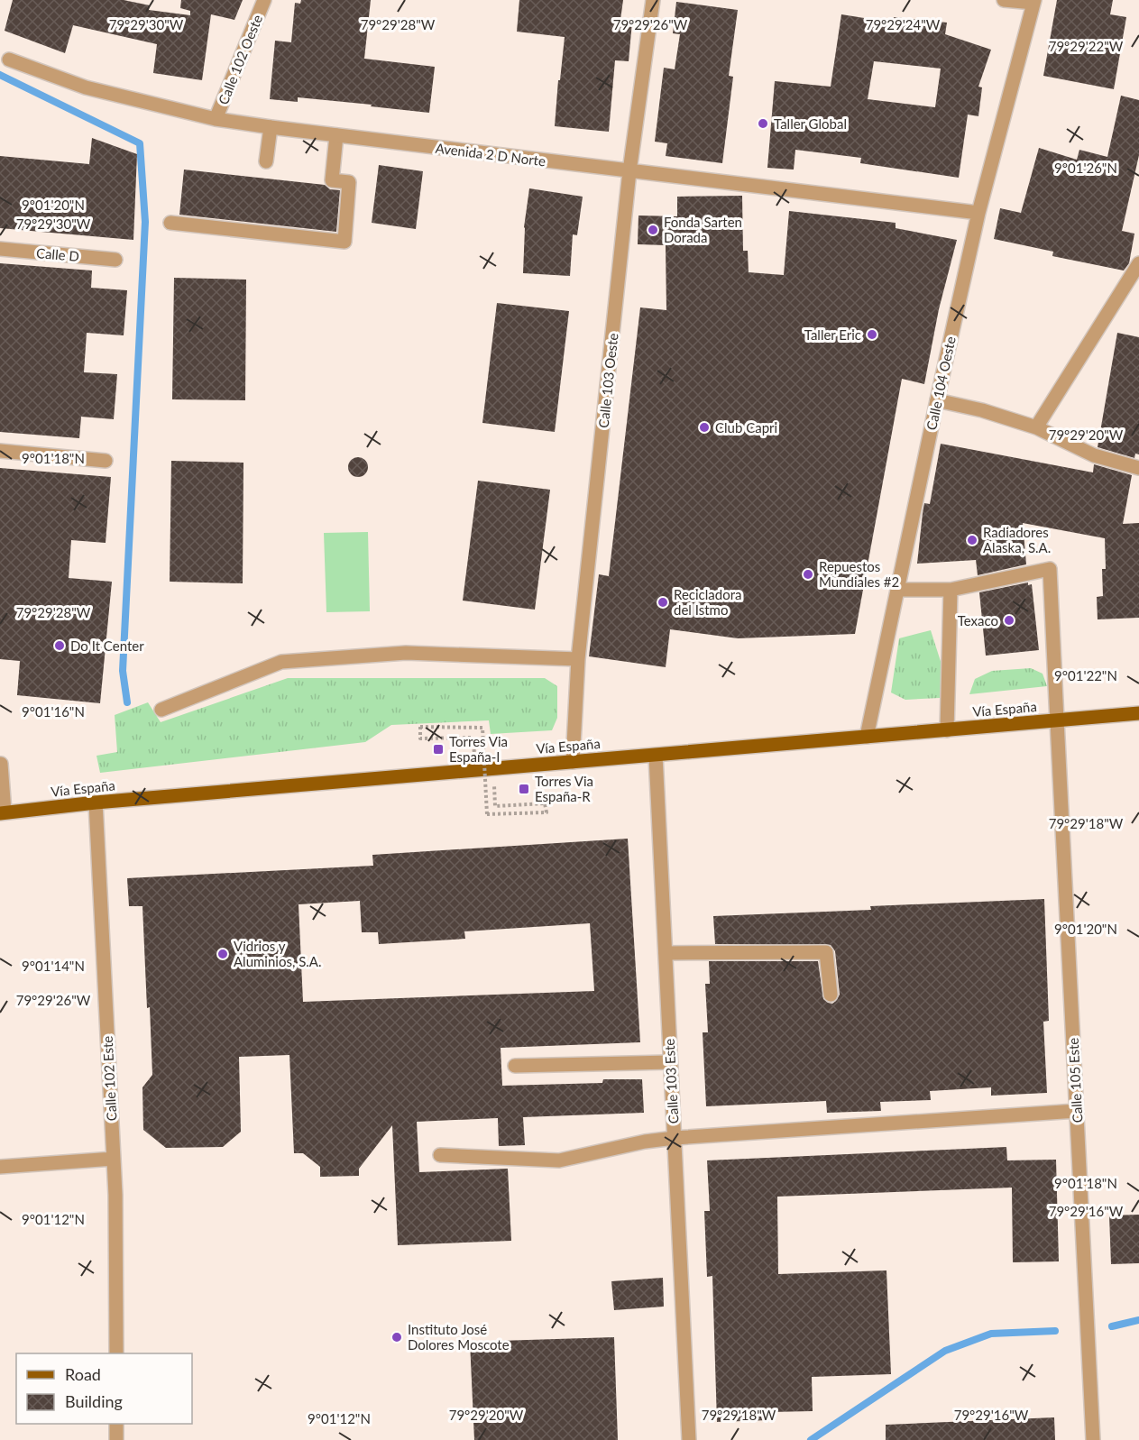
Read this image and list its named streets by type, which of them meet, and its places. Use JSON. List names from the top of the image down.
{
  "streets": {
    "main road": ["Vía España"],
    "street": [
      "Calle 102 Oeste",
      "Avenida 2 D Norte",
      "Calle D",
      "Calle 103 Oeste",
      "Calle 104 Oeste",
      "Calle 102 Este",
      "Calle 105 Este",
      "Calle 103 Este"
    ]
  },
  "crossings": [
    ["Calle 102 Oeste", "Avenida 2 D Norte"],
    ["Avenida 2 D Norte", "Calle 103 Oeste"],
    ["Avenida 2 D Norte", "Calle 104 Oeste"],
    ["Calle 103 Oeste", "Vía España"],
    ["Calle 104 Oeste", "Vía España"],
    ["Vía España", "Calle 102 Este"],
    ["Vía España", "Calle 105 Este"],
    ["Vía España", "Calle 103 Este"]
  ],
  "places": {
    "other": [
      "Taller Global",
      "Fonda Sarten Dorada",
      "Taller Eric",
      "Club Capri",
      "Radiadores Alaska, S.A.",
      "Repuestos Mundiales #2",
      "Recicladora del Istmo",
      "Texaco",
      "Do It Center",
      "Vidrios y Aluminios, S.A.",
      "Instituto José Dolores Moscote"
    ],
    "transit": ["Torres Via España-I", "Torres Via España-R"]
  },
  "legend": ["Road", "Building"],
  "coordinates": [
    "79°29'30\"W",
    "79°29'28\"W",
    "79°29'26\"W",
    "79°29'24\"W",
    "79°29'22\"W",
    "9°01'26\"N",
    "9°01'20\"N",
    "79°29'20\"W",
    "9°01'18\"N",
    "9°01'22\"N",
    "9°01'16\"N",
    "79°29'18\"W",
    "9°01'14\"N",
    "79°29'16\"W",
    "9°01'12\"N"
  ]
}
